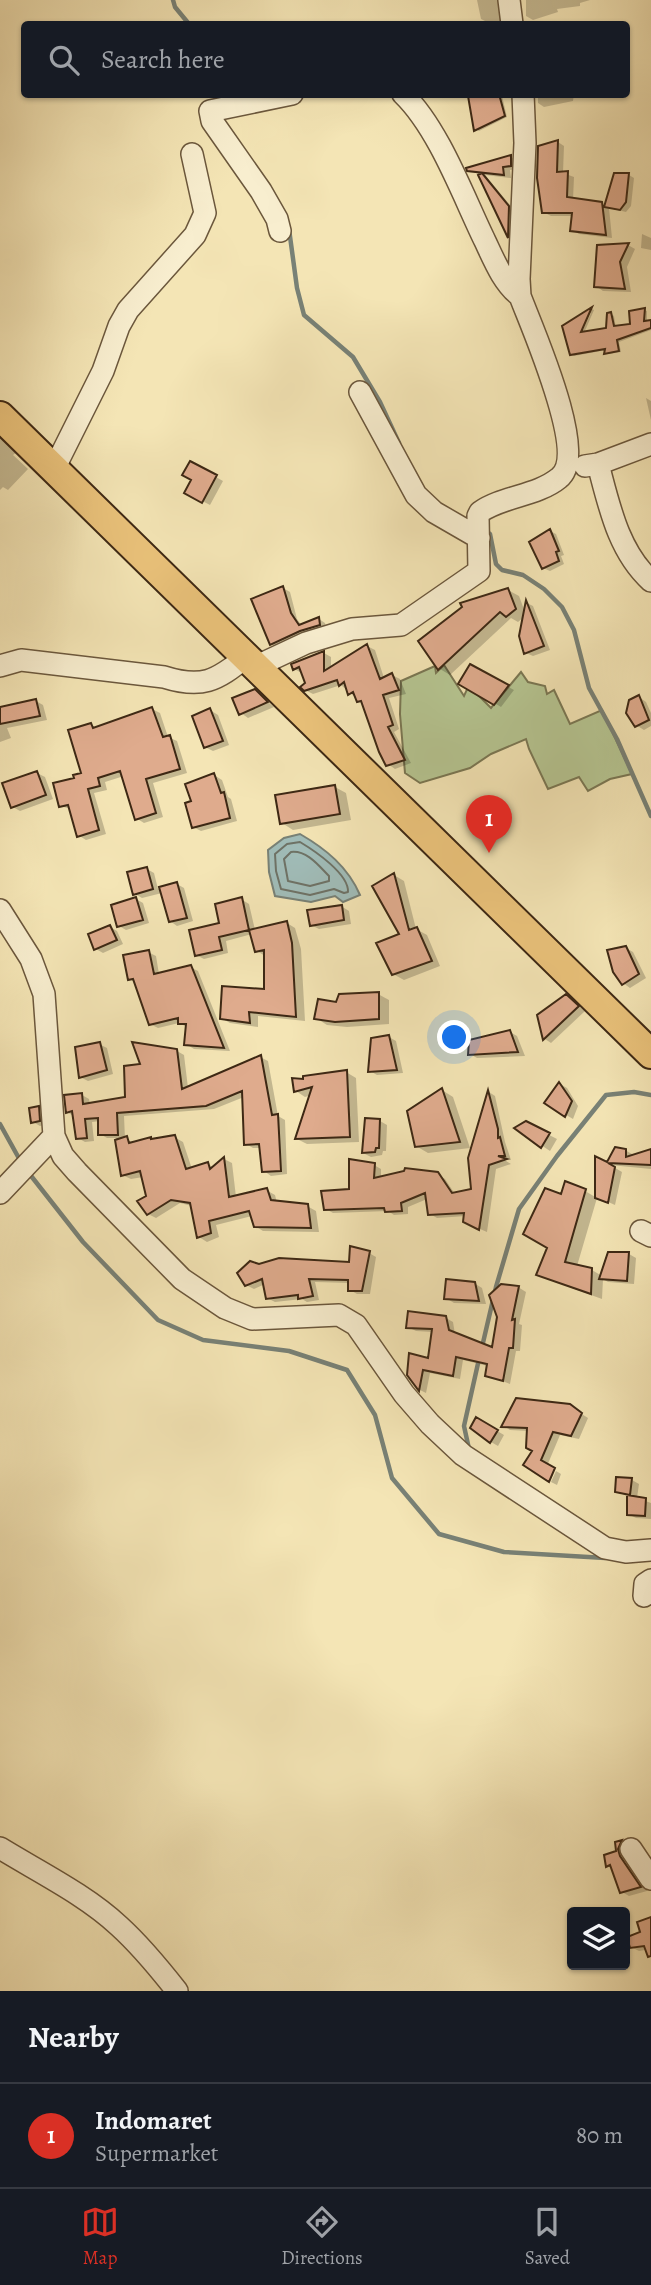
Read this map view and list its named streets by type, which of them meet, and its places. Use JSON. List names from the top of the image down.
{
  "page": {
    "search": "Search here",
    "pins": "1",
    "heading": "Nearby",
    "list": [
      {
        "mark": "1",
        "name": "Indomaret",
        "note": "Supermarket",
        "value": "80 m"
      }
    ],
    "nav": ["Map", "Directions", "Saved"]
  }
}
